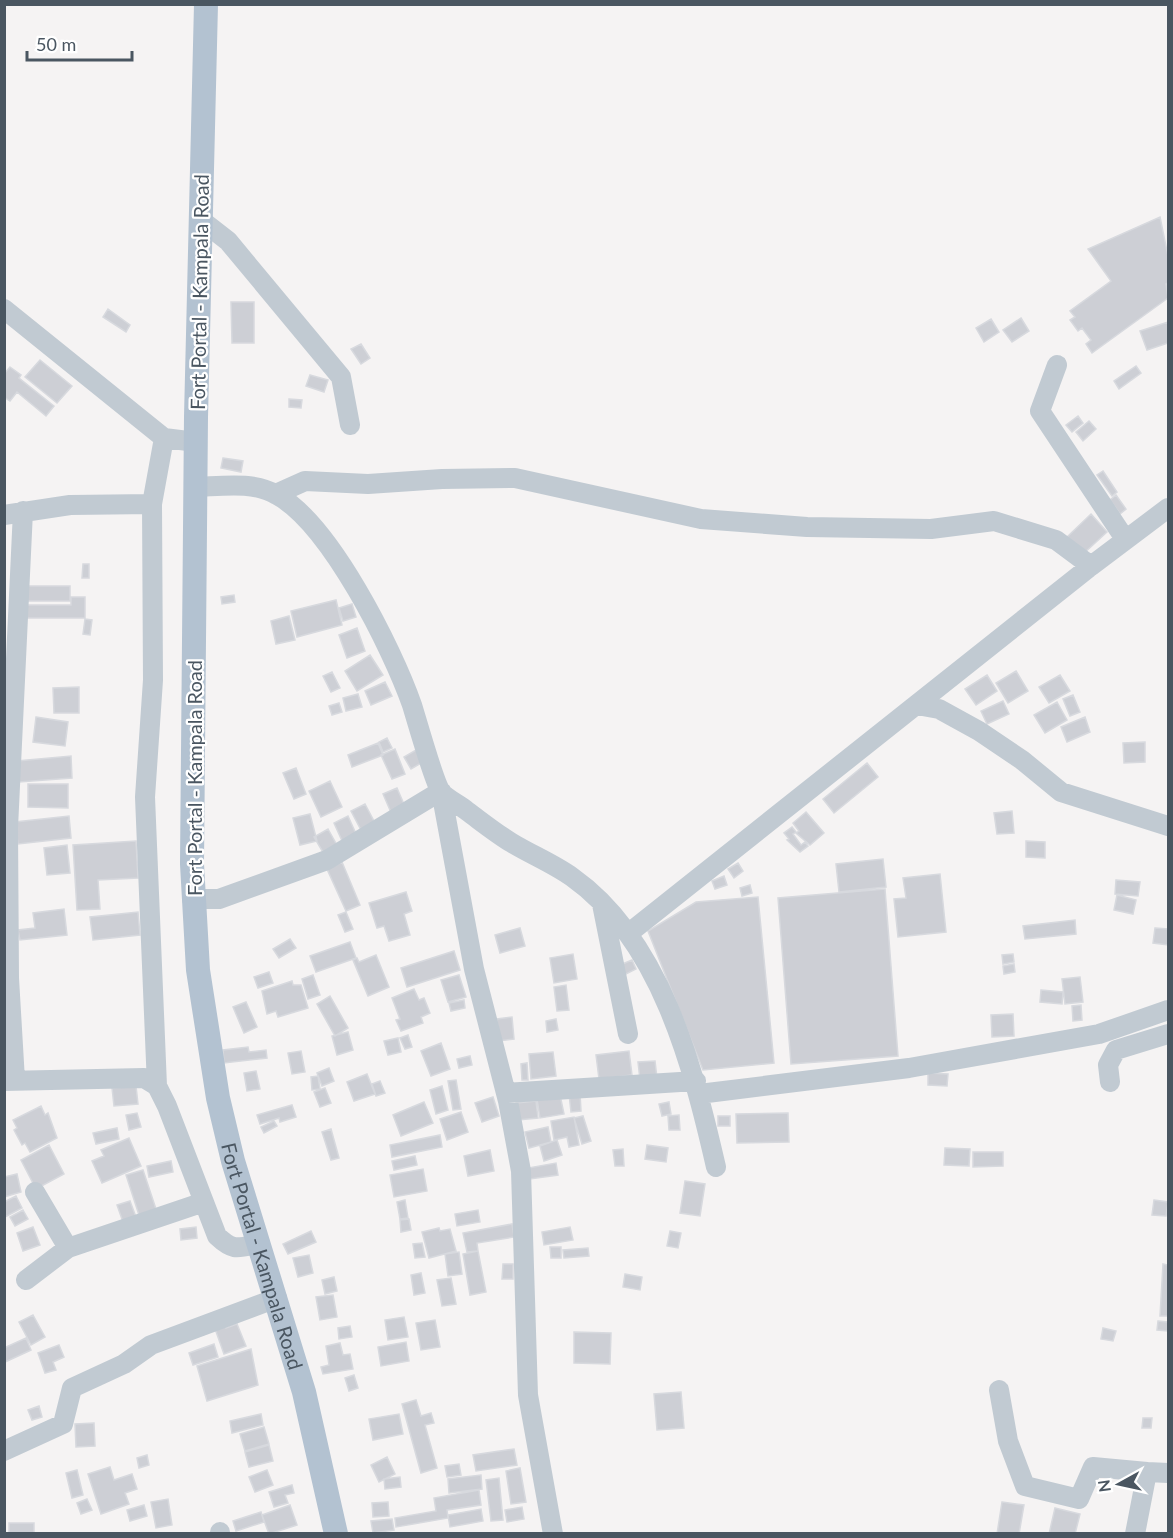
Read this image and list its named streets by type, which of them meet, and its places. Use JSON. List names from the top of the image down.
{
  "streets": {
    "main road": ["Fort Portal - Kampala Road"]
  },
  "scale_bar": "50 m",
  "north": "left"
}
